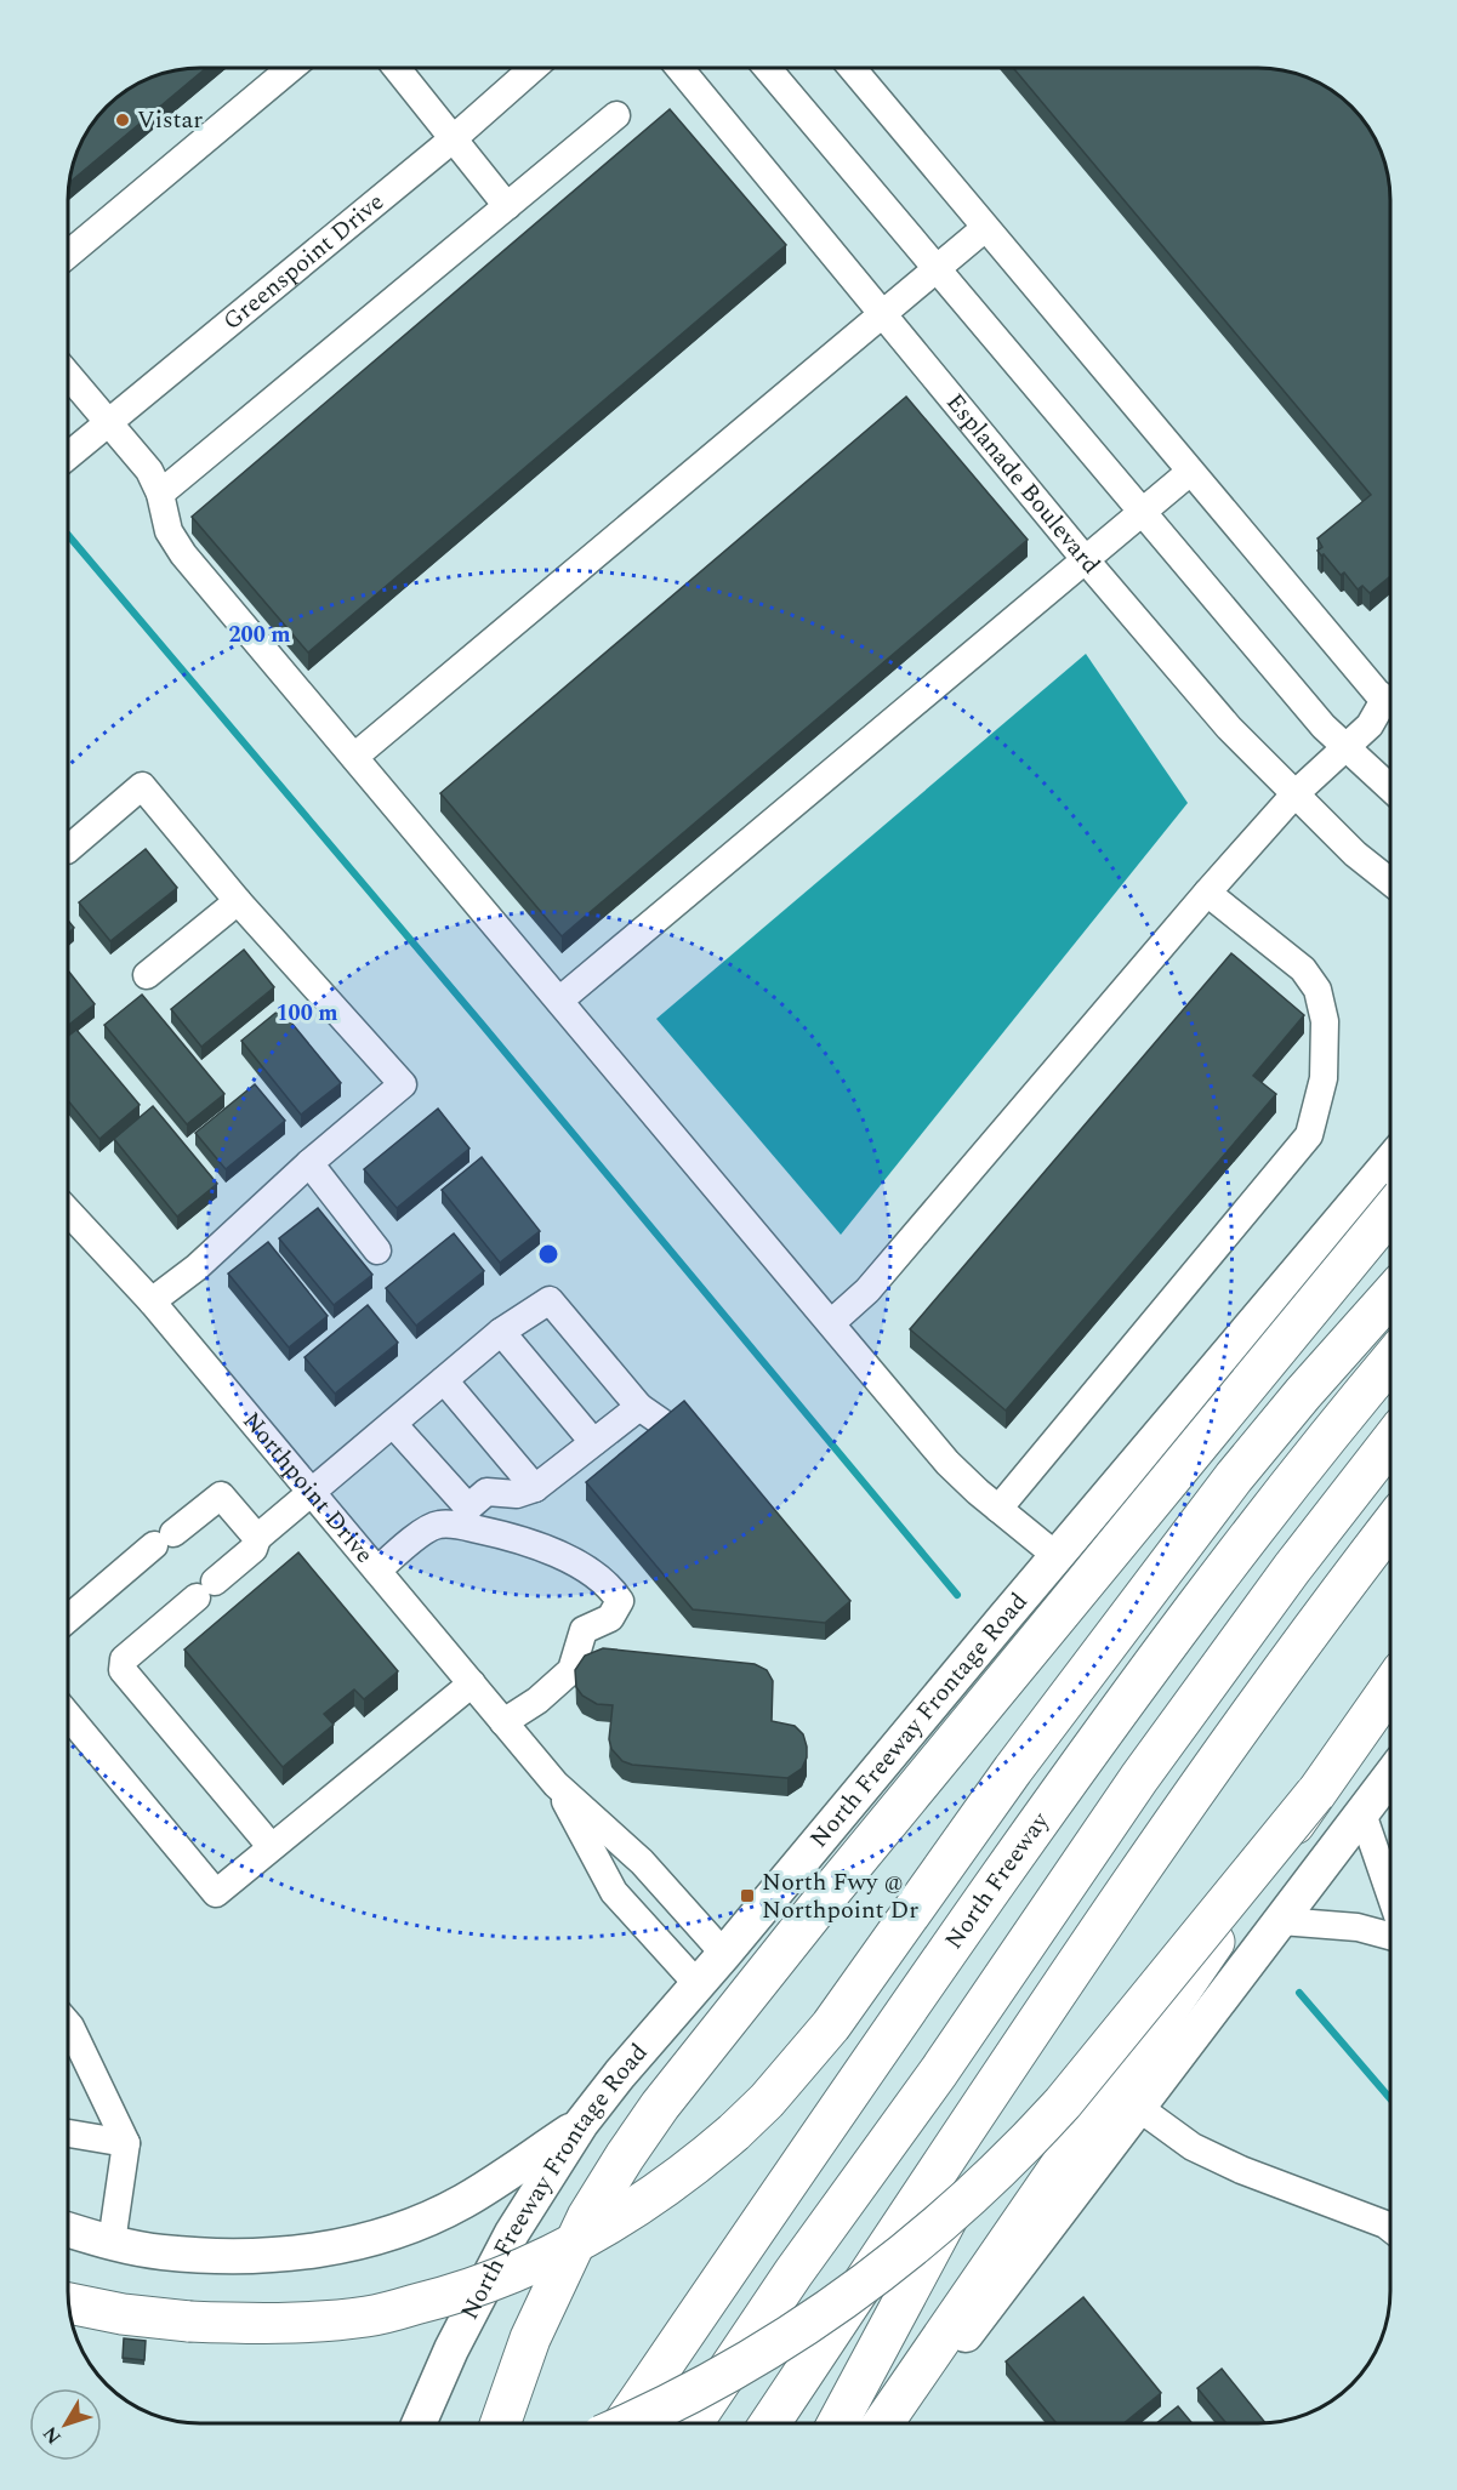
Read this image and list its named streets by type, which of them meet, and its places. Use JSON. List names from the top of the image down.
{
  "streets": {
    "highway": ["North Freeway"],
    "main road": ["North Freeway Frontage Road"],
    "street": ["Greenspoint Drive", "Esplanade Boulevard", "Northpoint Drive"]
  },
  "crossings": [
    ["Northpoint Drive", "North Freeway Frontage Road"]
  ],
  "places": {
    "other": ["Vistar"],
    "transit": ["North Fwy @ Northpoint Dr"]
  },
  "north": "bottom left",
  "rings": ["200 m", "100 m"]
}
